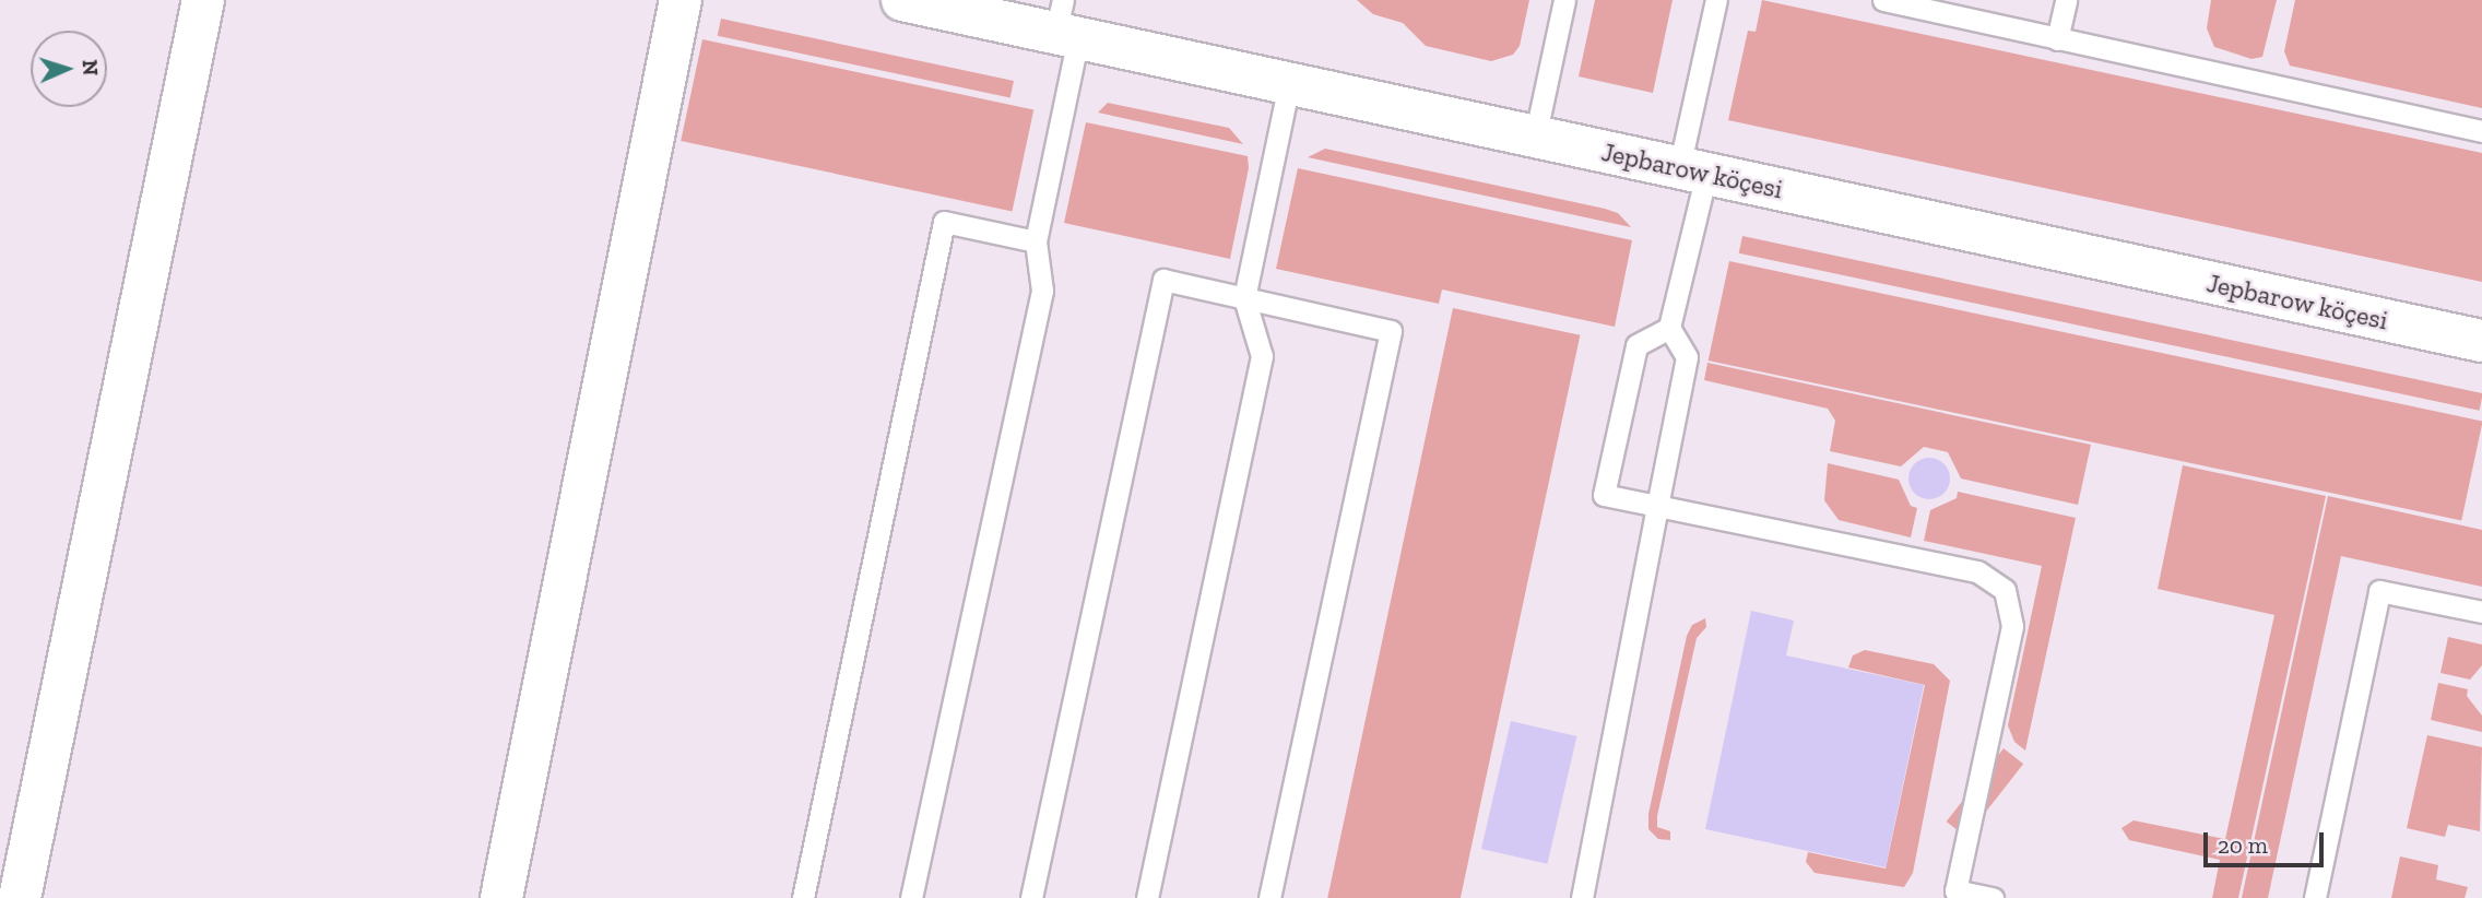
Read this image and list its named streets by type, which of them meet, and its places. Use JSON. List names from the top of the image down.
{
  "streets": {
    "street": ["Jepbarow köçesi"]
  },
  "scale_bar": "20 m",
  "north": "right"
}
